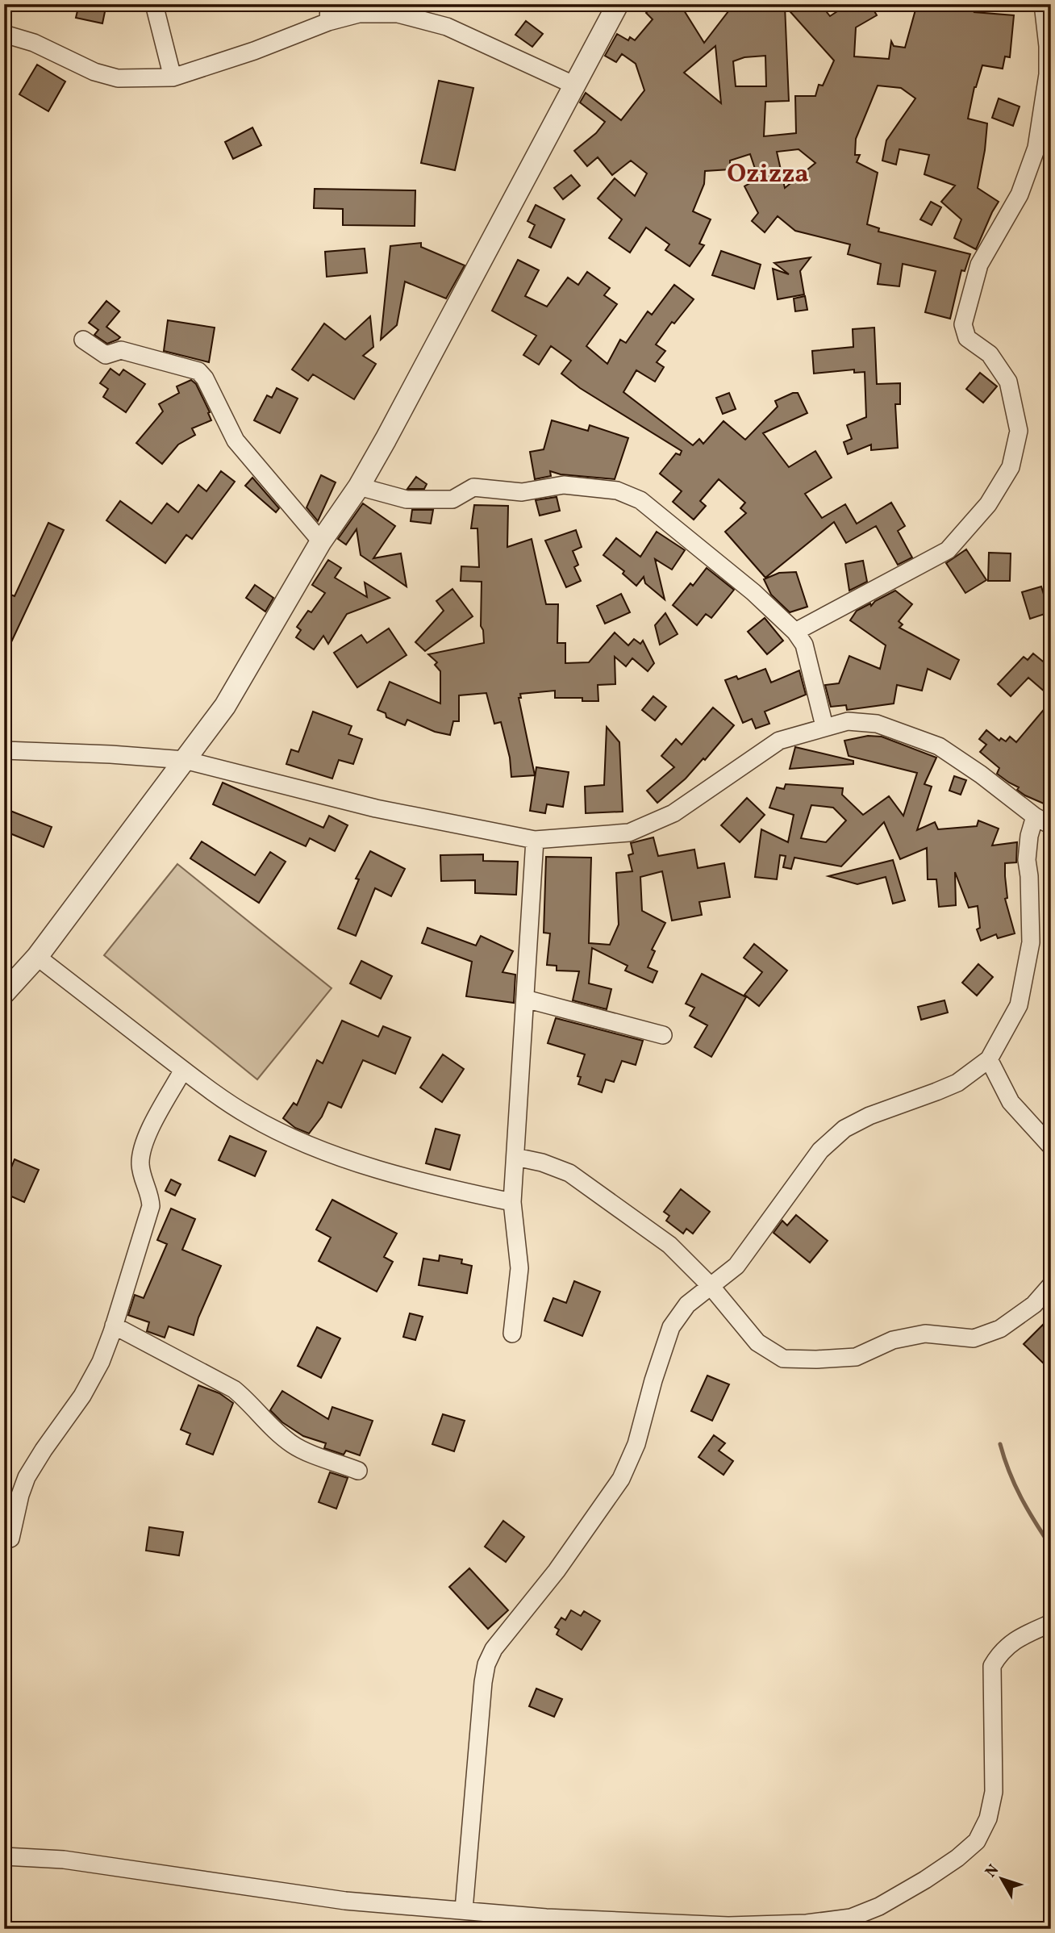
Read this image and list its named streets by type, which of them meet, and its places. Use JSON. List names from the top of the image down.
{
  "districts": ["Ozizza"],
  "north": "top left"
}
